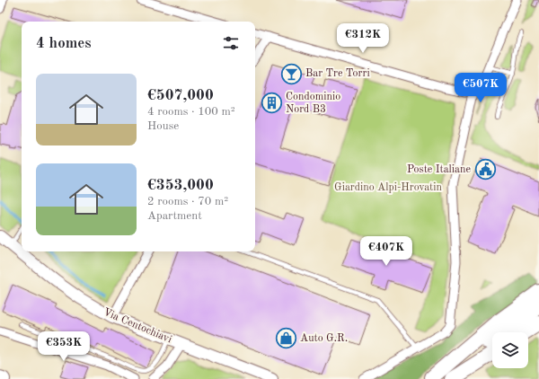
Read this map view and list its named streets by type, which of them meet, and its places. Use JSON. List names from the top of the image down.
{
  "streets": {
    "street": ["Via Centochiavi"]
  },
  "parks": ["Giardino Alpi-Hrovatin"],
  "places": {
    "bar": ["Bar Tre Torri"],
    "building": ["Condominio Nord B3"],
    "public building": ["Poste Italiane"],
    "shop": ["Auto G.R."]
  },
  "page": {
    "heading": "4 homes",
    "price": [
      "€312K",
      "€507K",
      "€407K",
      "€353K"
    ],
    "list": [
      {
        "name": "€507,000",
        "note": "4 rooms · 100 m² · House"
      },
      {
        "name": "€353,000",
        "note": "2 rooms · 70 m² · Apartment"
      }
    ]
  }
}
